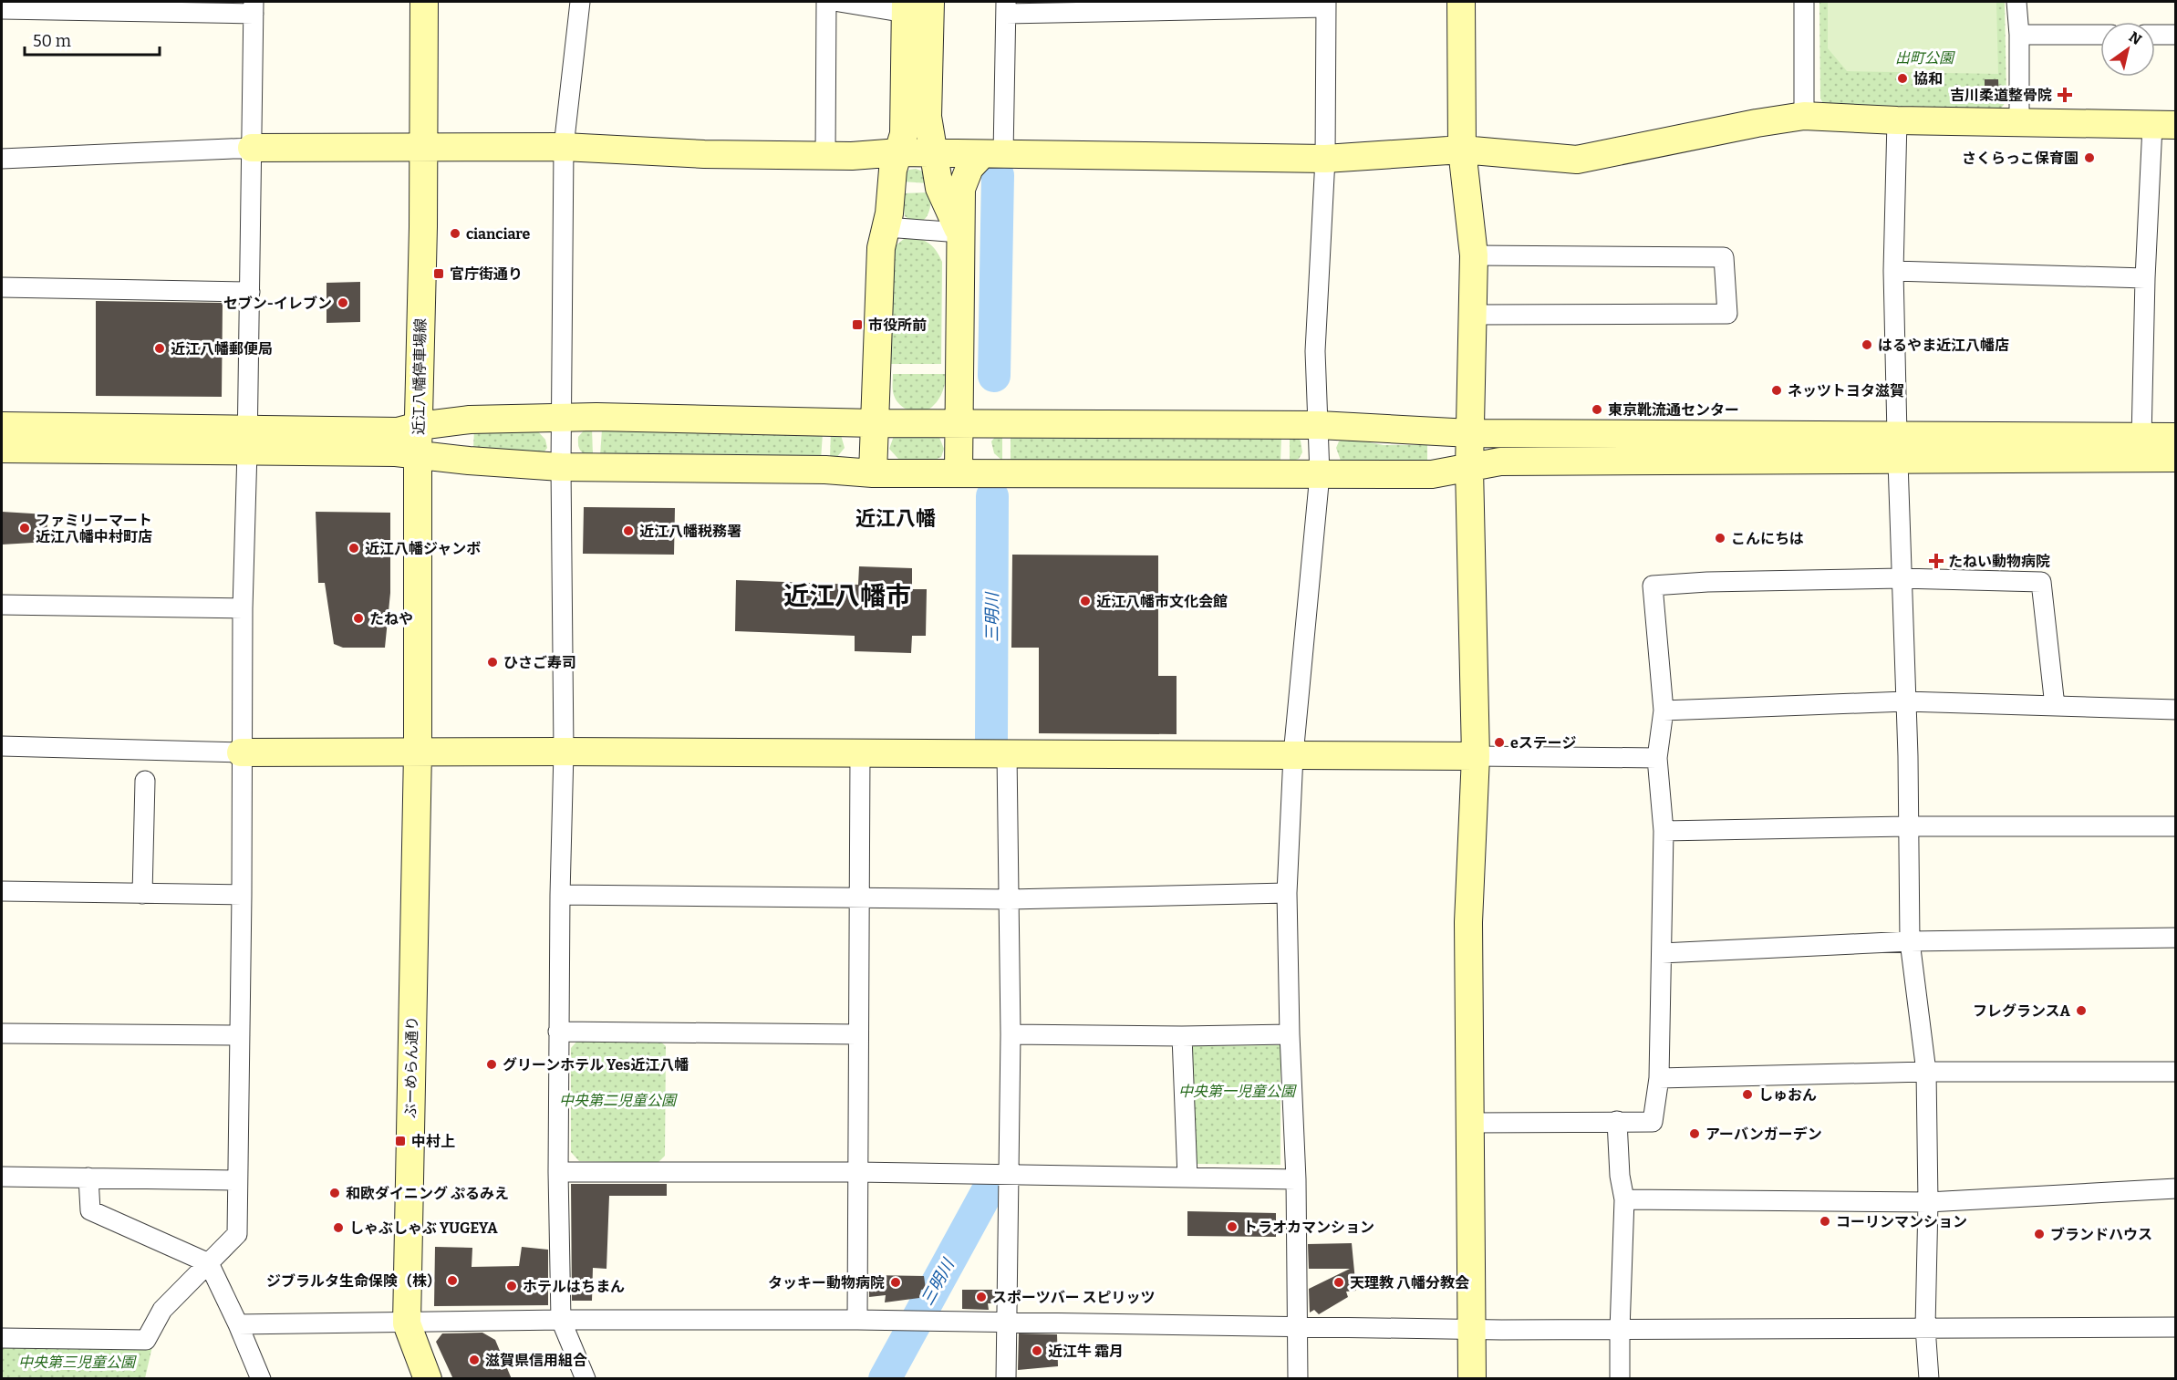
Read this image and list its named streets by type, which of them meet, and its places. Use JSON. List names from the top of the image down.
{
  "streets": {
    "street": ["近江八幡停車場線", "ぶーめらん通り"]
  },
  "crossings": [
    ["近江八幡停車場線", "ぶーめらん通り"]
  ],
  "districts": ["近江八幡", "近江八幡市"],
  "water": ["三明川"],
  "parks": [
    "出町公園",
    "中央第一児童公園",
    "中央第二児童公園",
    "中央第三児童公園"
  ],
  "places": {
    "other": [
      "協和",
      "さくらっこ保育園",
      "cianciare",
      "セブン-イレブン",
      "はるやま近江八幡店",
      "近江八幡郵便局",
      "ネッツトヨタ滋賀",
      "東京靴流通センター",
      "ファミリーマート 近江八幡中村町店",
      "近江八幡税務署",
      "こんにちは",
      "近江八幡ジャンボ",
      "近江八幡市文化会館",
      "たねや",
      "ひさご寿司",
      "eステージ",
      "フレグランスA",
      "グリーンホテル Yes近江八幡",
      "しゅおん",
      "アーバンガーデン",
      "和欧ダイニング ぷるみえ",
      "コーリンマンション",
      "トラオカマンション",
      "しゃぶしゃぶ YUGEYA",
      "ブランドハウス",
      "ジブラルタ生命保険（株）",
      "タッキー動物病院",
      "天理教 八幡分教会",
      "ホテルはちまん",
      "スポーツバー スピリッツ",
      "近江牛 霜月",
      "滋賀県信用組合"
    ],
    "health": ["吉川柔道整骨院", "たねい動物病院"],
    "transit": ["官庁街通り", "市役所前", "中村上"]
  },
  "scale_bar": "50 m",
  "north": "top right"
}
